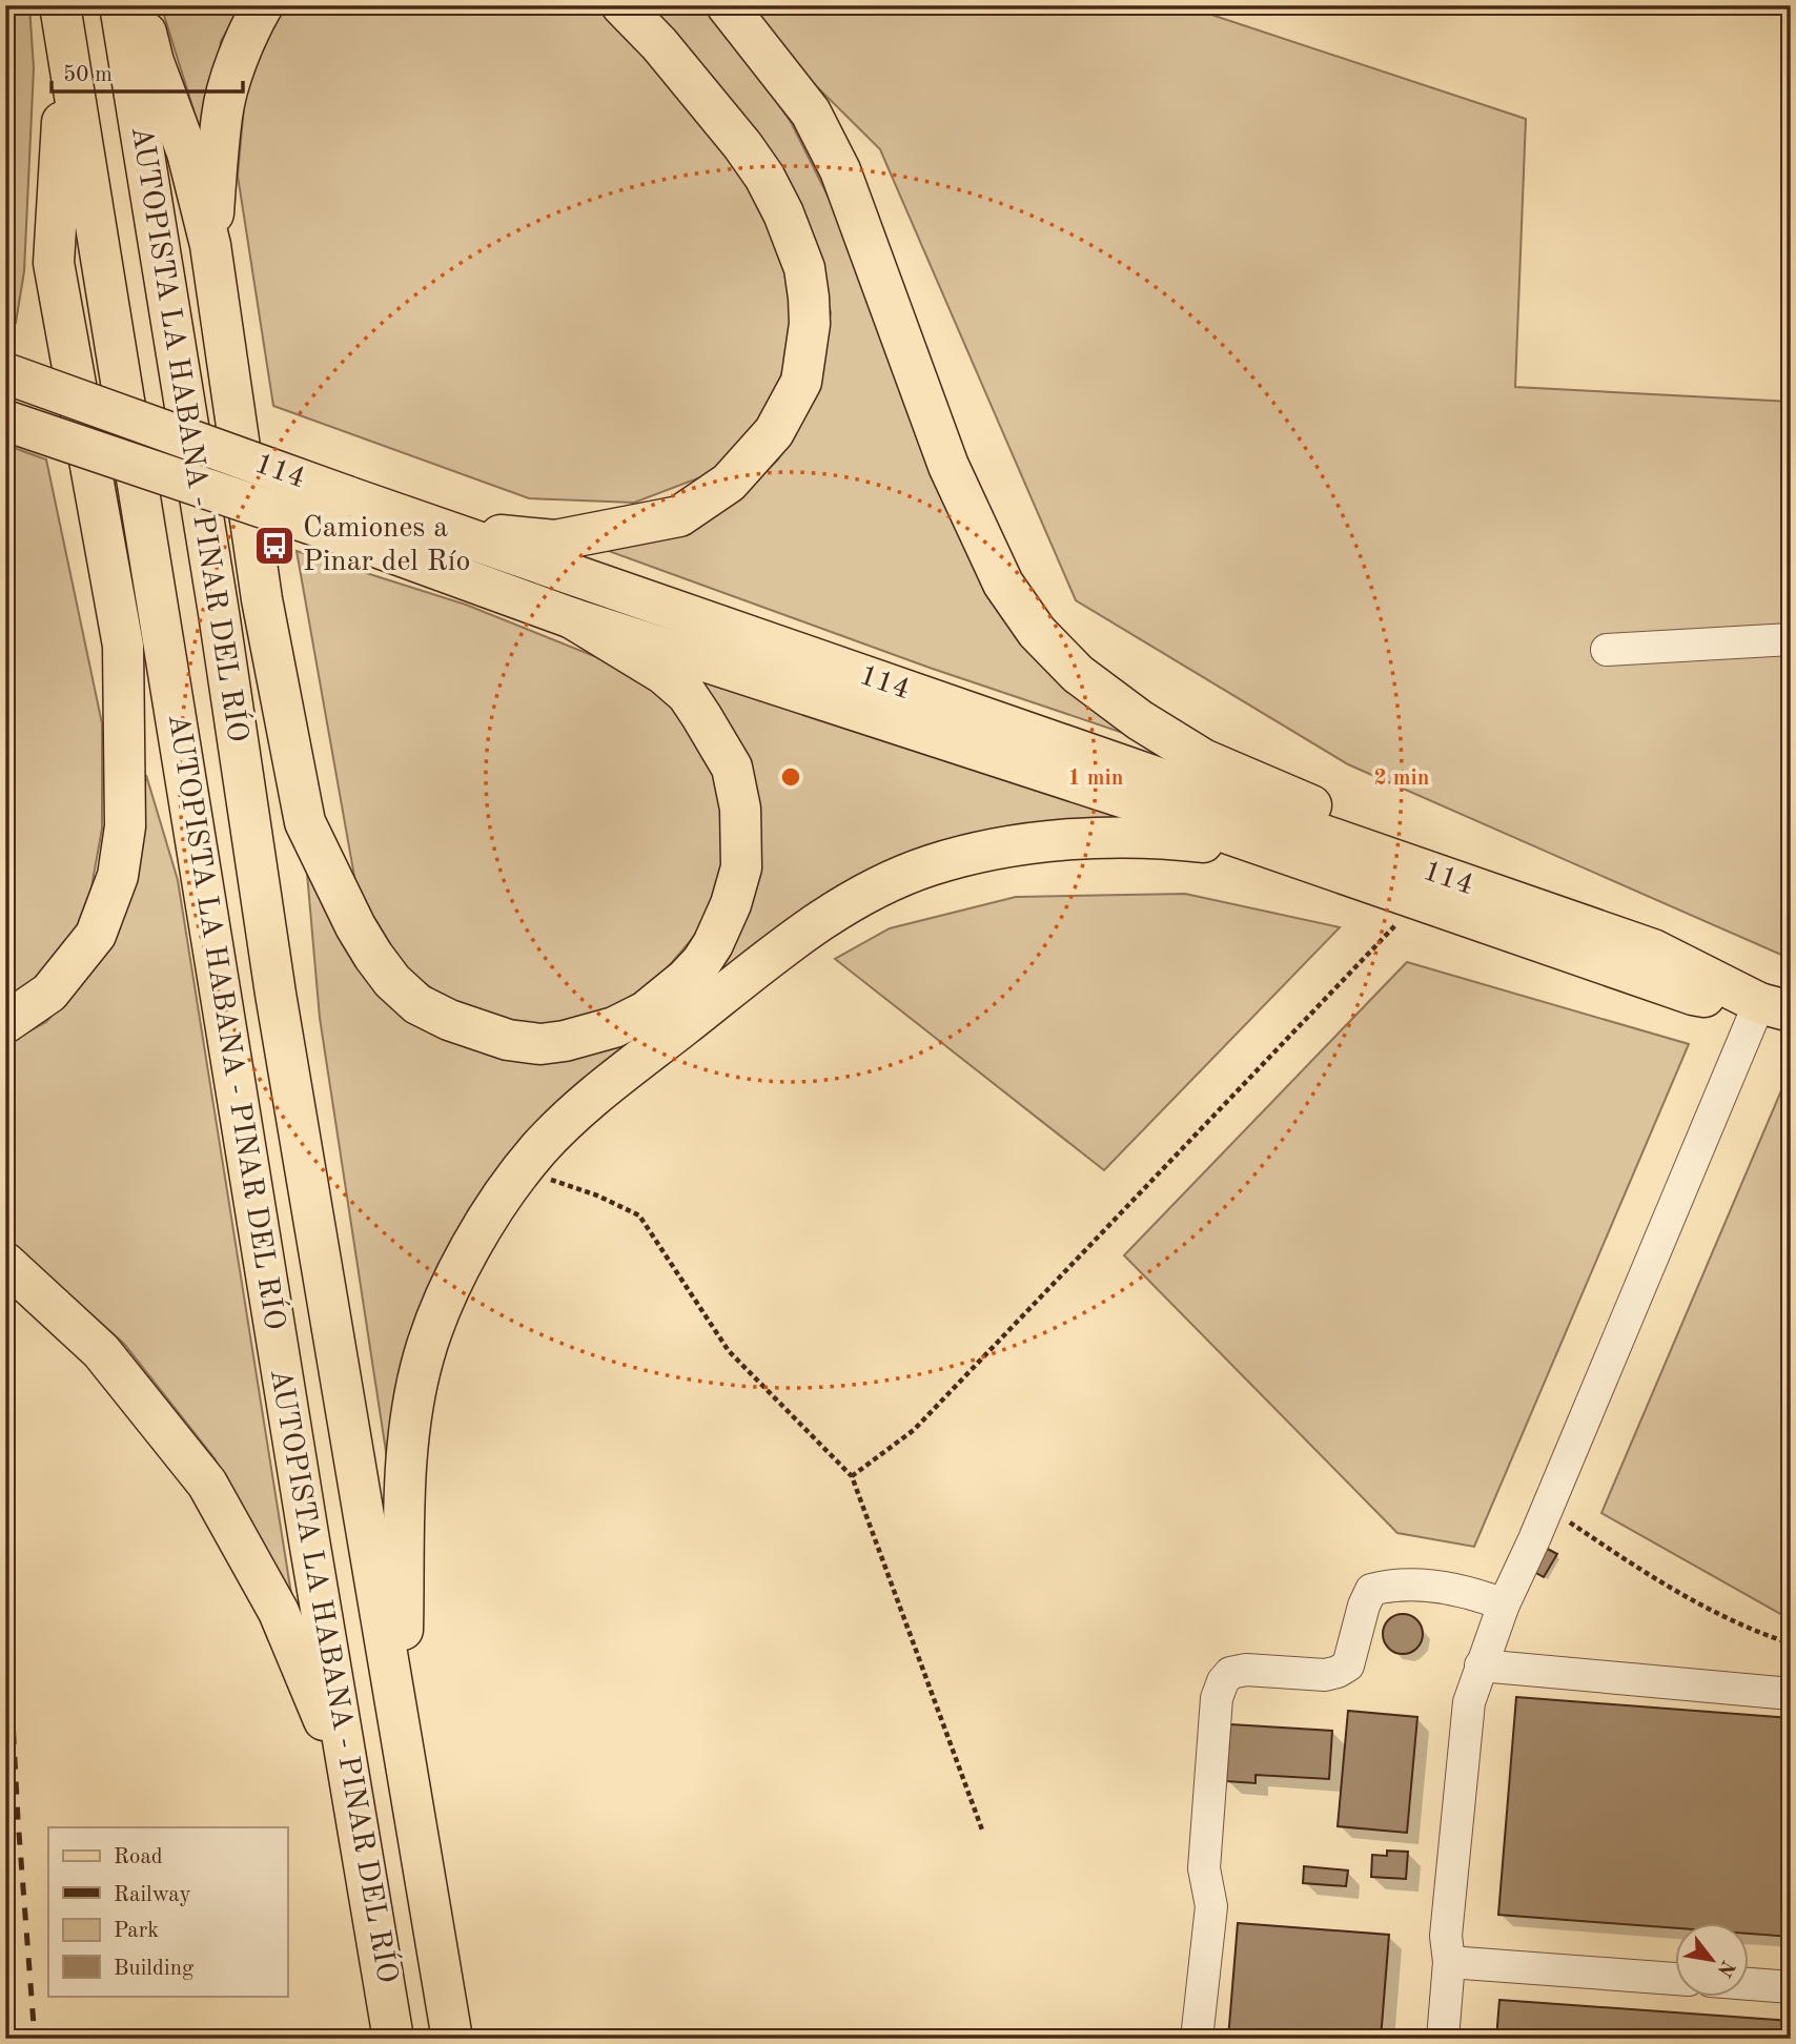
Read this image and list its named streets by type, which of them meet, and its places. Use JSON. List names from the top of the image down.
{
  "streets": {
    "highway": ["AUTOPISTA LA HABANA - PINAR DEL RÍO", "114"]
  },
  "places": {
    "bus stop": ["Camiones a Pinar del Río"]
  },
  "legend": [
    "Road",
    "Railway",
    "Park",
    "Building"
  ],
  "scale_bar": "50 m",
  "north": "bottom right",
  "rings": ["1 min", "2 min"]
}
